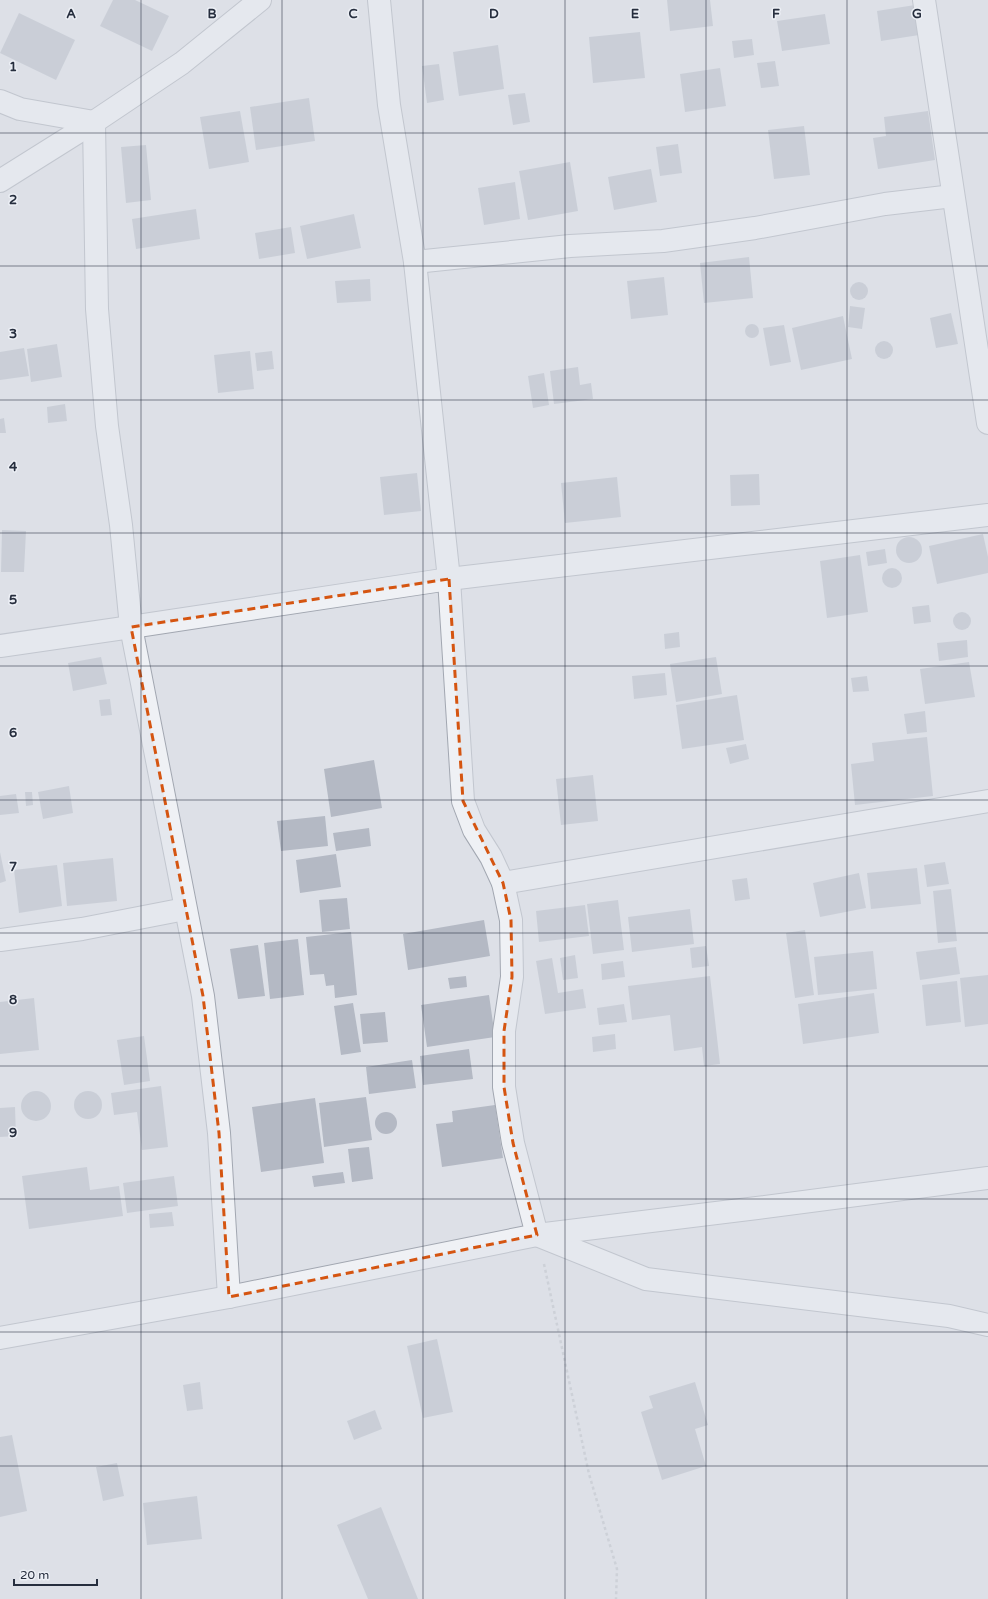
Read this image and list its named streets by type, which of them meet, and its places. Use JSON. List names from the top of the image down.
{
  "scale_bar": "20 m",
  "grid": {
    "columns": [
      "A",
      "B",
      "C",
      "D",
      "E",
      "F",
      "G"
    ],
    "rows": [
      "1",
      "2",
      "3",
      "4",
      "5",
      "6",
      "7",
      "8",
      "9"
    ]
  }
}
